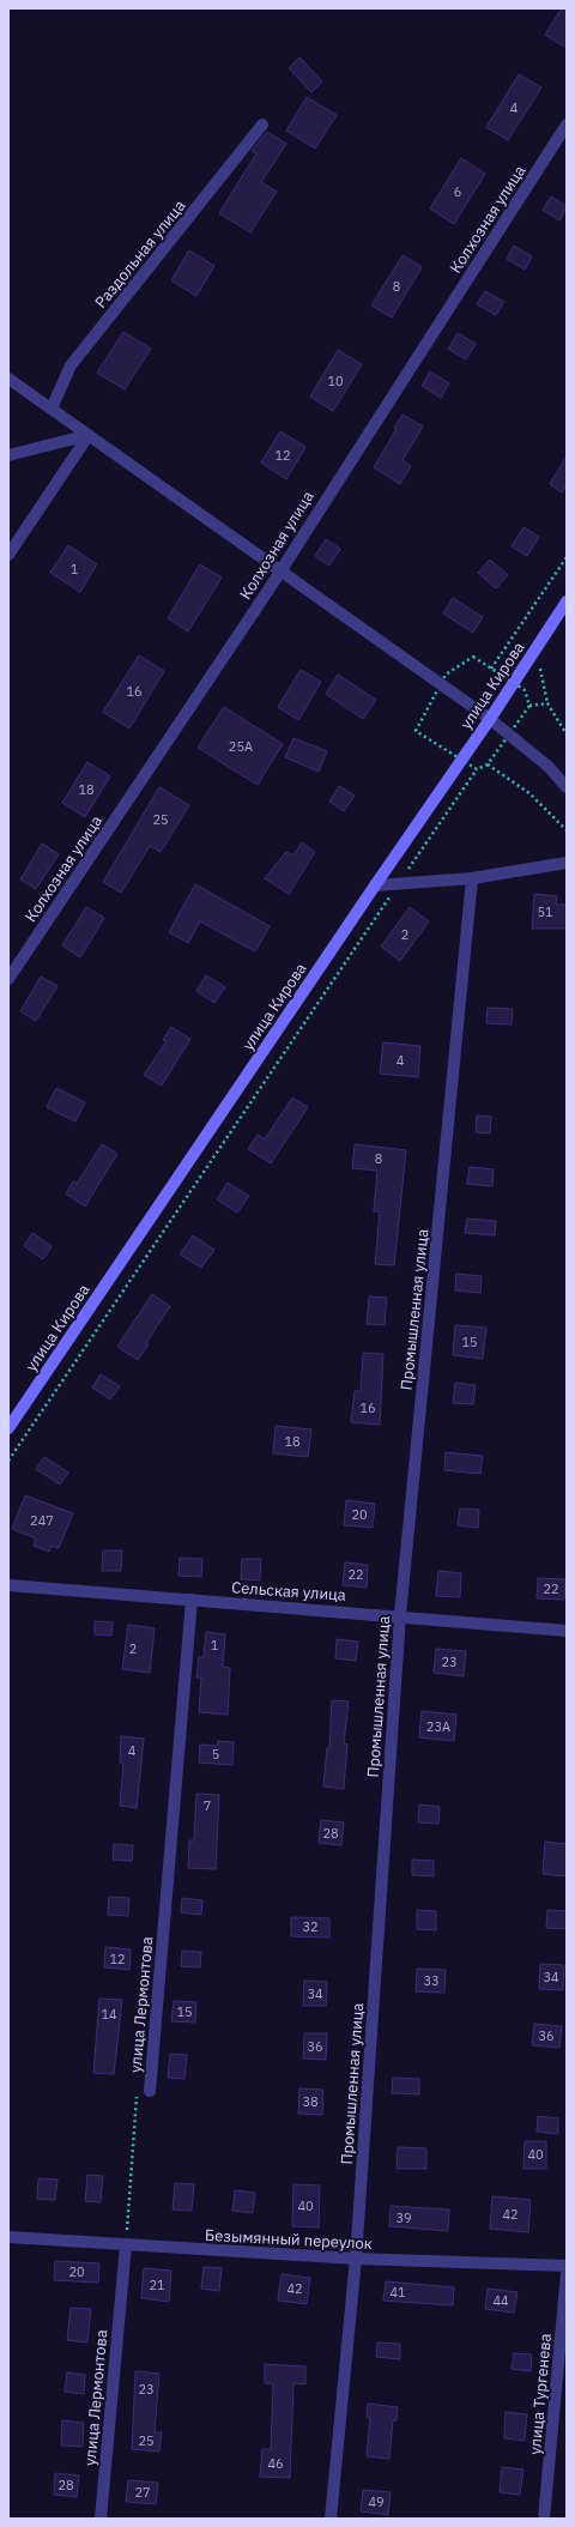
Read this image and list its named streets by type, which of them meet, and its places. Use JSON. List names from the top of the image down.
{
  "streets": {
    "main road": ["улица Кирова"],
    "street": [
      "Колхозная улица",
      "Раздольная улица",
      "Промышленная улица",
      "Сельская улица",
      "улица Лермонтова",
      "Безымянный переулок",
      "улица Тургенева"
    ]
  },
  "crossings": [
    ["Промышленная улица", "Сельская улица"],
    ["Промышленная улица", "Безымянный переулок"],
    ["Сельская улица", "улица Лермонтова"],
    ["улица Лермонтова", "Безымянный переулок"]
  ],
  "house_numbers": [
    "4",
    "6",
    "8",
    "10",
    "12",
    "1",
    "16",
    "25А",
    "18",
    "25",
    "51",
    "2",
    "4",
    "8",
    "15",
    "16",
    "18",
    "20",
    "247",
    "22",
    "22",
    "1",
    "2",
    "23",
    "23А",
    "4",
    "5",
    "7",
    "28",
    "32",
    "12",
    "34",
    "33",
    "34",
    "15",
    "14",
    "36",
    "36",
    "38",
    "40",
    "40",
    "42",
    "39",
    "20",
    "21",
    "42",
    "41",
    "44",
    "23",
    "25",
    "46",
    "28",
    "27",
    "49"
  ]
}
